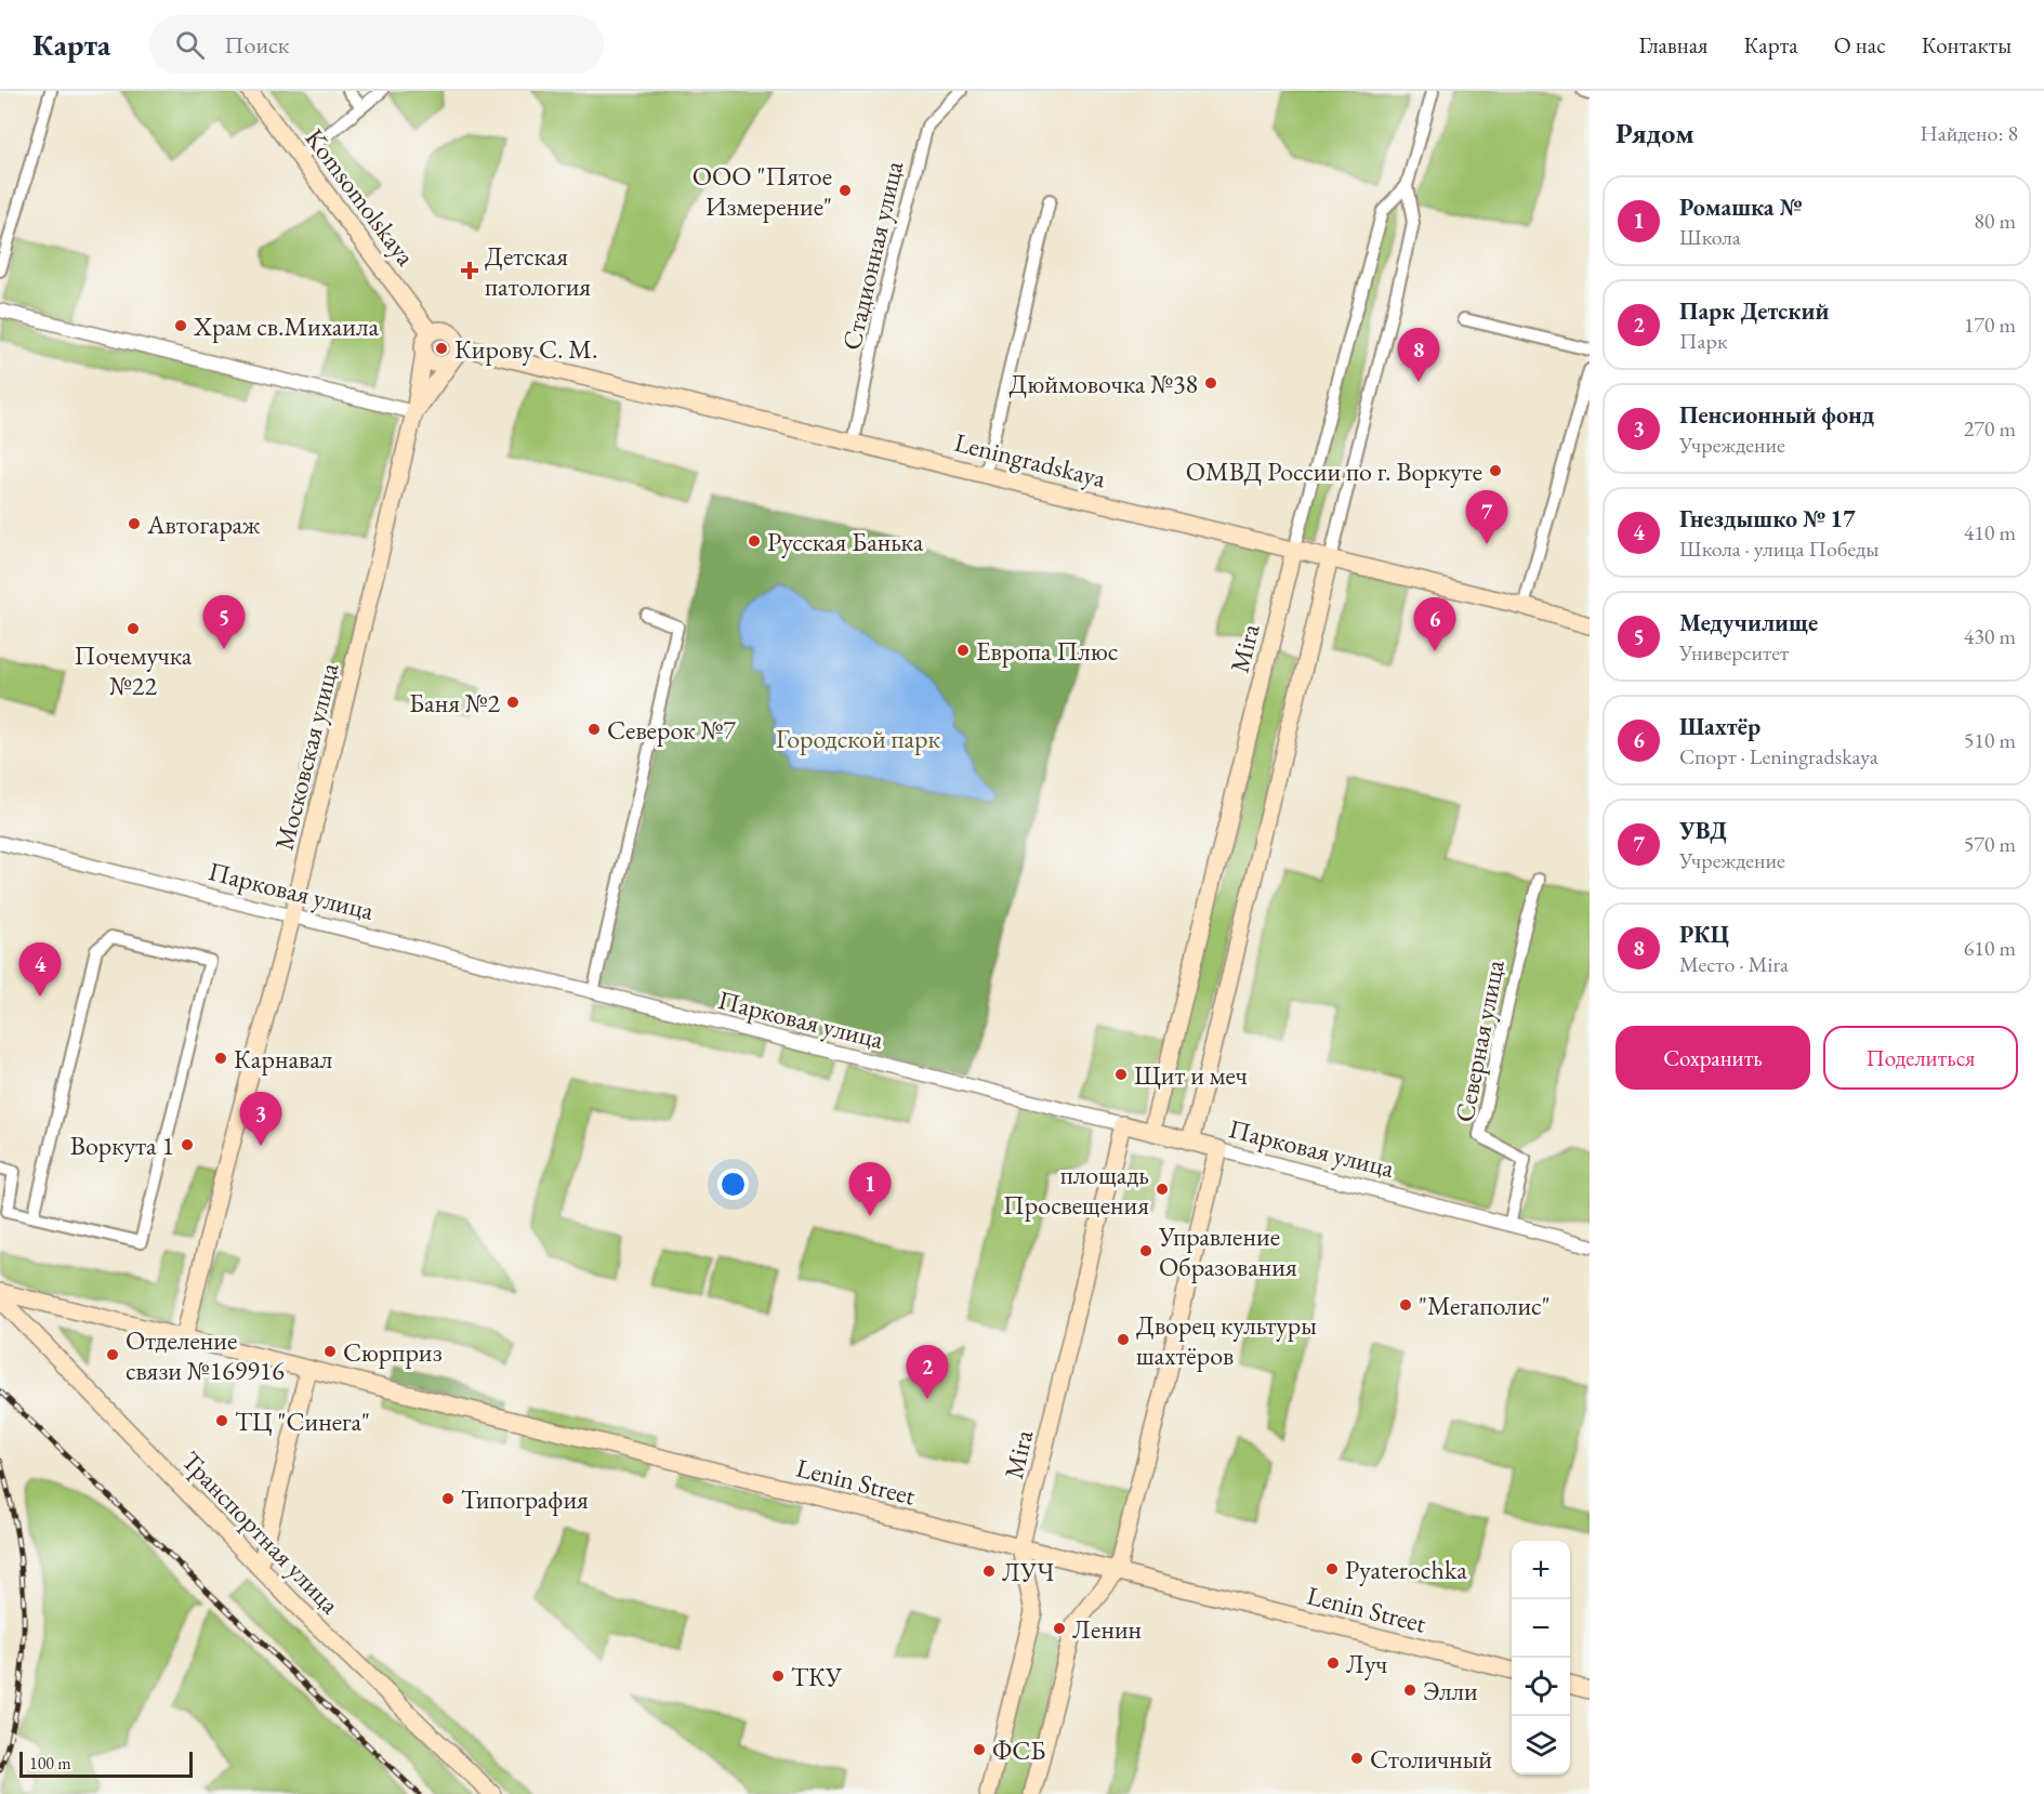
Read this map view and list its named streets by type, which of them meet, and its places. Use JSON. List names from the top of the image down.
{
  "streets": {
    "main road": [
      "Komsomolskaya",
      "Leningradskaya",
      "Mira",
      "Московская улица",
      "Парковая улица",
      "Lenin Street",
      "Транспортная улица"
    ],
    "street": ["Стадионная улица", "Северная улица"]
  },
  "crossings": [
    ["Komsomolskaya", "Leningradskaya"],
    ["Komsomolskaya", "Московская улица"],
    ["Стадионная улица", "Leningradskaya"],
    ["Leningradskaya", "Mira"],
    ["Leningradskaya", "Московская улица"],
    ["Mira", "Парковая улица"],
    ["Mira", "Lenin Street"],
    ["Московская улица", "Парковая улица"],
    ["Московская улица", "Lenin Street"],
    ["Парковая улица", "Северная улица"]
  ],
  "parks": ["Городской парк"],
  "places": {
    "other": [
      "ООО \"Пятое Измерение\"",
      "Храм св.Михаила",
      "Кирову С. М.",
      "Дюймовочка №38",
      "ОМВД России по г. Воркуте",
      "Автогараж",
      "Русская Банька",
      "Почемучка №22",
      "Европа Плюс",
      "Баня №2",
      "Северок №7",
      "Карнавал",
      "Щит и меч",
      "Воркута 1",
      "площадь Просвещения",
      "Управление Образования",
      "\"Мегаполис\"",
      "Дворец культуры шахтёров",
      "Сюрприз",
      "Отделение связи №169916",
      "ТЦ \"Синега\"",
      "Типография",
      "Pyaterochka",
      "ЛУЧ",
      "Ленин",
      "Луч",
      "ТКУ",
      "Элли",
      "ФСБ",
      "Столичный"
    ],
    "health": ["Детская патология"]
  },
  "scale_bar": "100 m",
  "page": {
    "header": "Карта",
    "search": "Поиск",
    "nav": [
      "Главная",
      "Карта",
      "О нас",
      "Контакты"
    ],
    "heading": ["Рядом", "Найдено: 8"],
    "list": [
      {
        "mark": "1",
        "name": "Ромашка №",
        "note": "Школа",
        "value": "80 m"
      },
      {
        "mark": "2",
        "name": "Парк Детский",
        "note": "Парк",
        "value": "170 m"
      },
      {
        "mark": "3",
        "name": "Пенсионный фонд",
        "note": "Учреждение",
        "value": "270 m"
      },
      {
        "mark": "4",
        "name": "Гнездышко № 17",
        "note": "Школа · улица Победы",
        "value": "410 m"
      },
      {
        "mark": "5",
        "name": "Медучилище",
        "note": "Университет",
        "value": "430 m"
      },
      {
        "mark": "6",
        "name": "Шахтёр",
        "note": "Спорт · Leningradskaya",
        "value": "510 m"
      },
      {
        "mark": "7",
        "name": "УВД",
        "note": "Учреждение",
        "value": "570 m"
      },
      {
        "mark": "8",
        "name": "РКЦ",
        "note": "Место · Mira",
        "value": "610 m"
      }
    ],
    "pins": [
      "8",
      "7",
      "5",
      "6",
      "4",
      "3",
      "1",
      "2"
    ],
    "buttons": ["Сохранить", "Поделиться"],
    "map_buttons": ["+", "−"],
    "scale": "100 m"
  }
}
